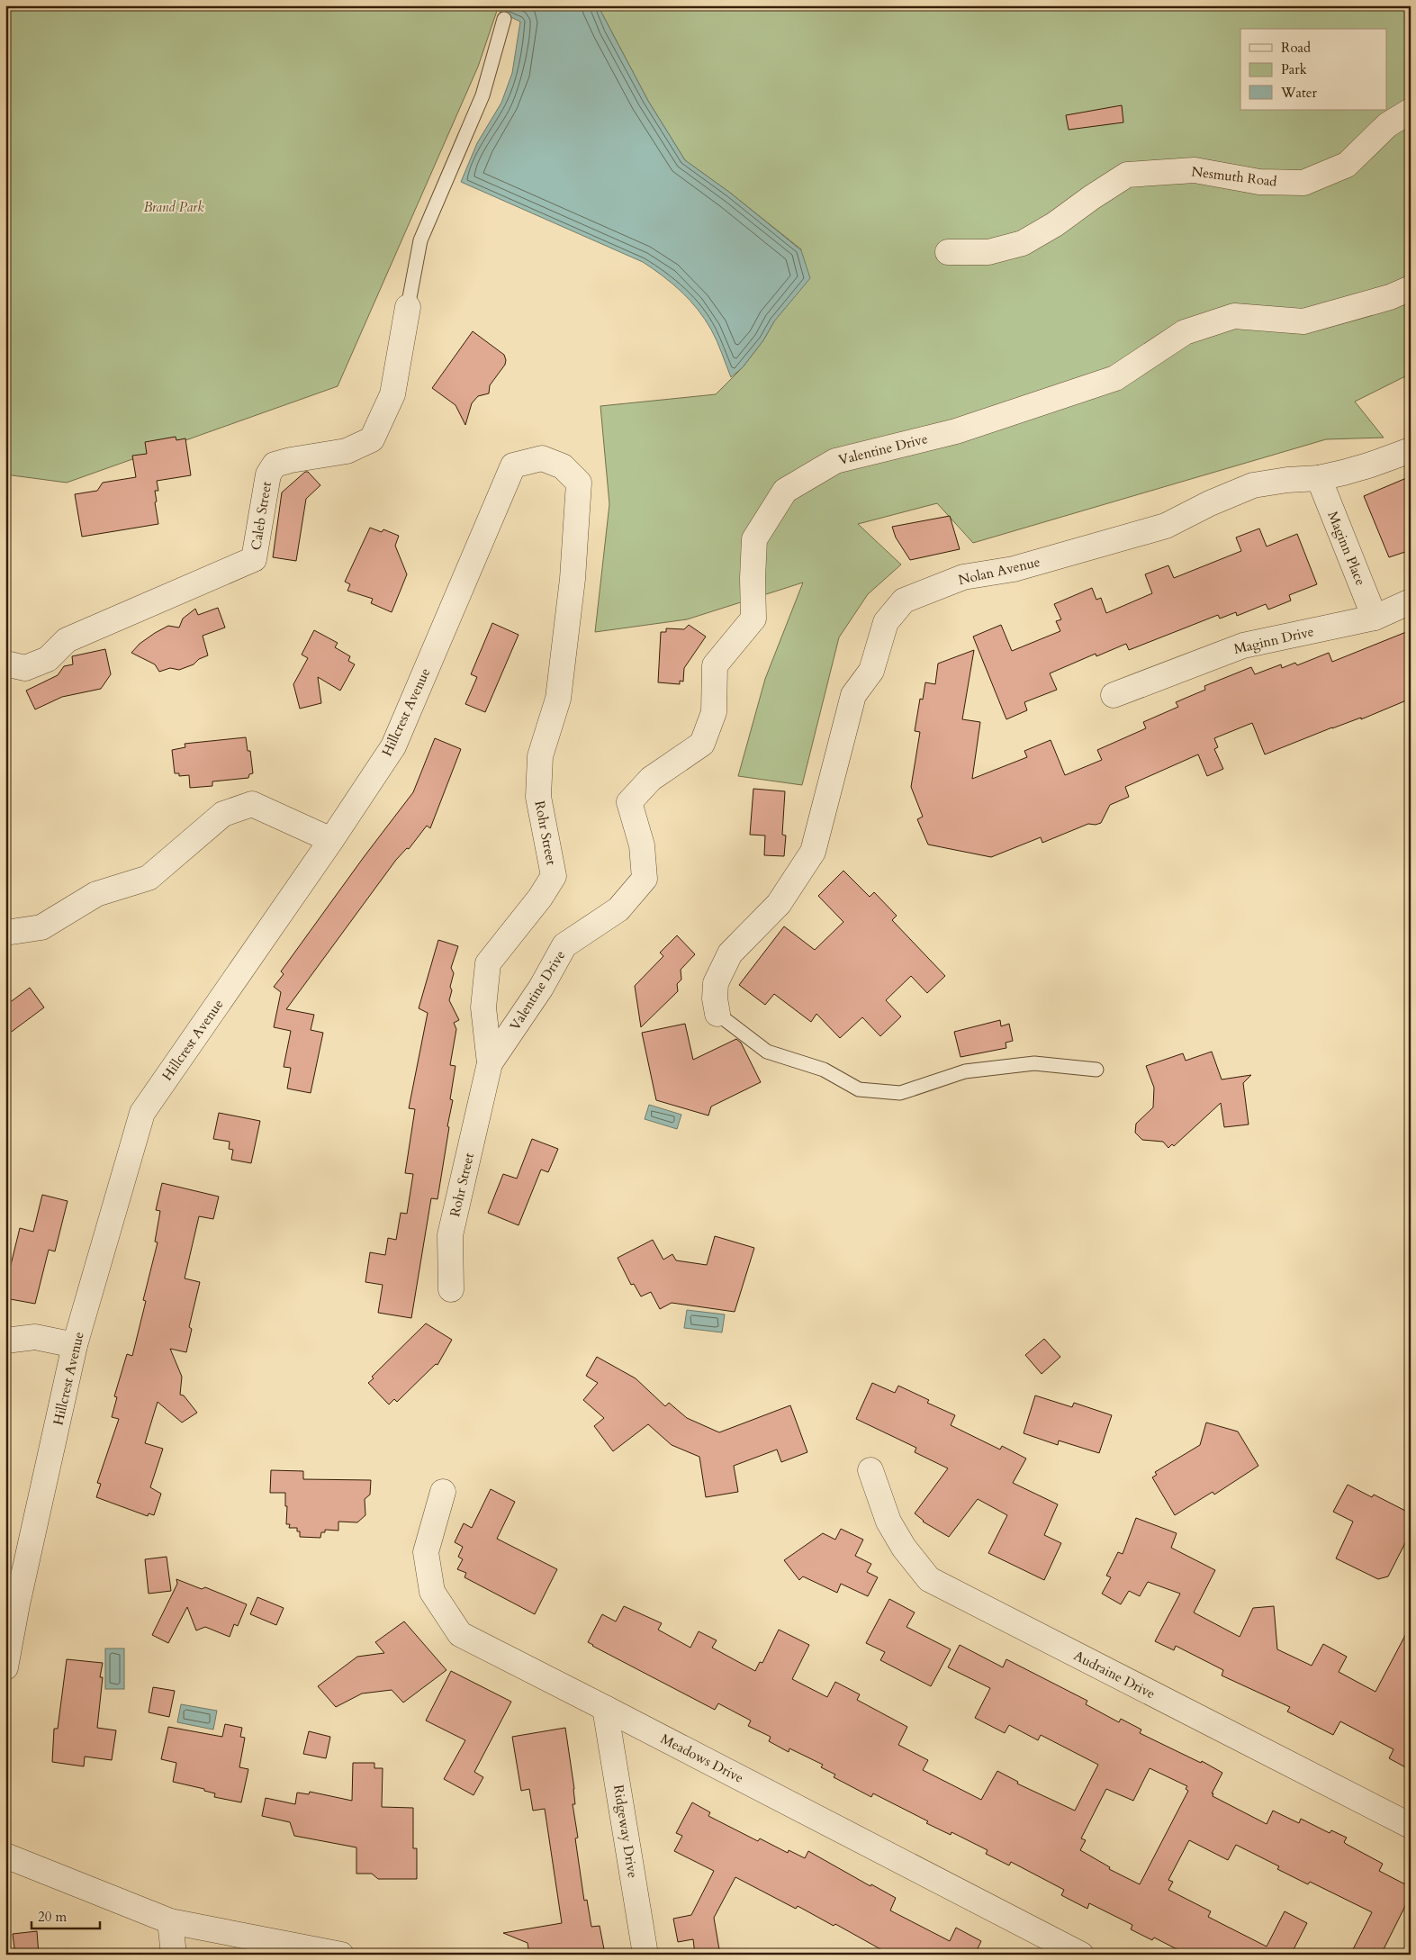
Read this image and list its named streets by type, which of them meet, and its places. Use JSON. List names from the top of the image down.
{
  "streets": {
    "street": [
      "Nesmuth Road",
      "Valentine Drive",
      "Caleb Street",
      "Maginn Place",
      "Nolan Avenue",
      "Maginn Drive",
      "Hillcrest Avenue",
      "Rohr Street",
      "Audraine Drive",
      "Meadows Drive",
      "Ridgeway Drive"
    ]
  },
  "crossings": [
    ["Valentine Drive", "Rohr Street"],
    ["Maginn Place", "Nolan Avenue"],
    ["Maginn Place", "Maginn Drive"],
    ["Hillcrest Avenue", "Rohr Street"],
    ["Meadows Drive", "Ridgeway Drive"]
  ],
  "parks": ["Brand Park"],
  "legend": ["Road", "Park", "Water"],
  "scale_bar": "20 m"
}
